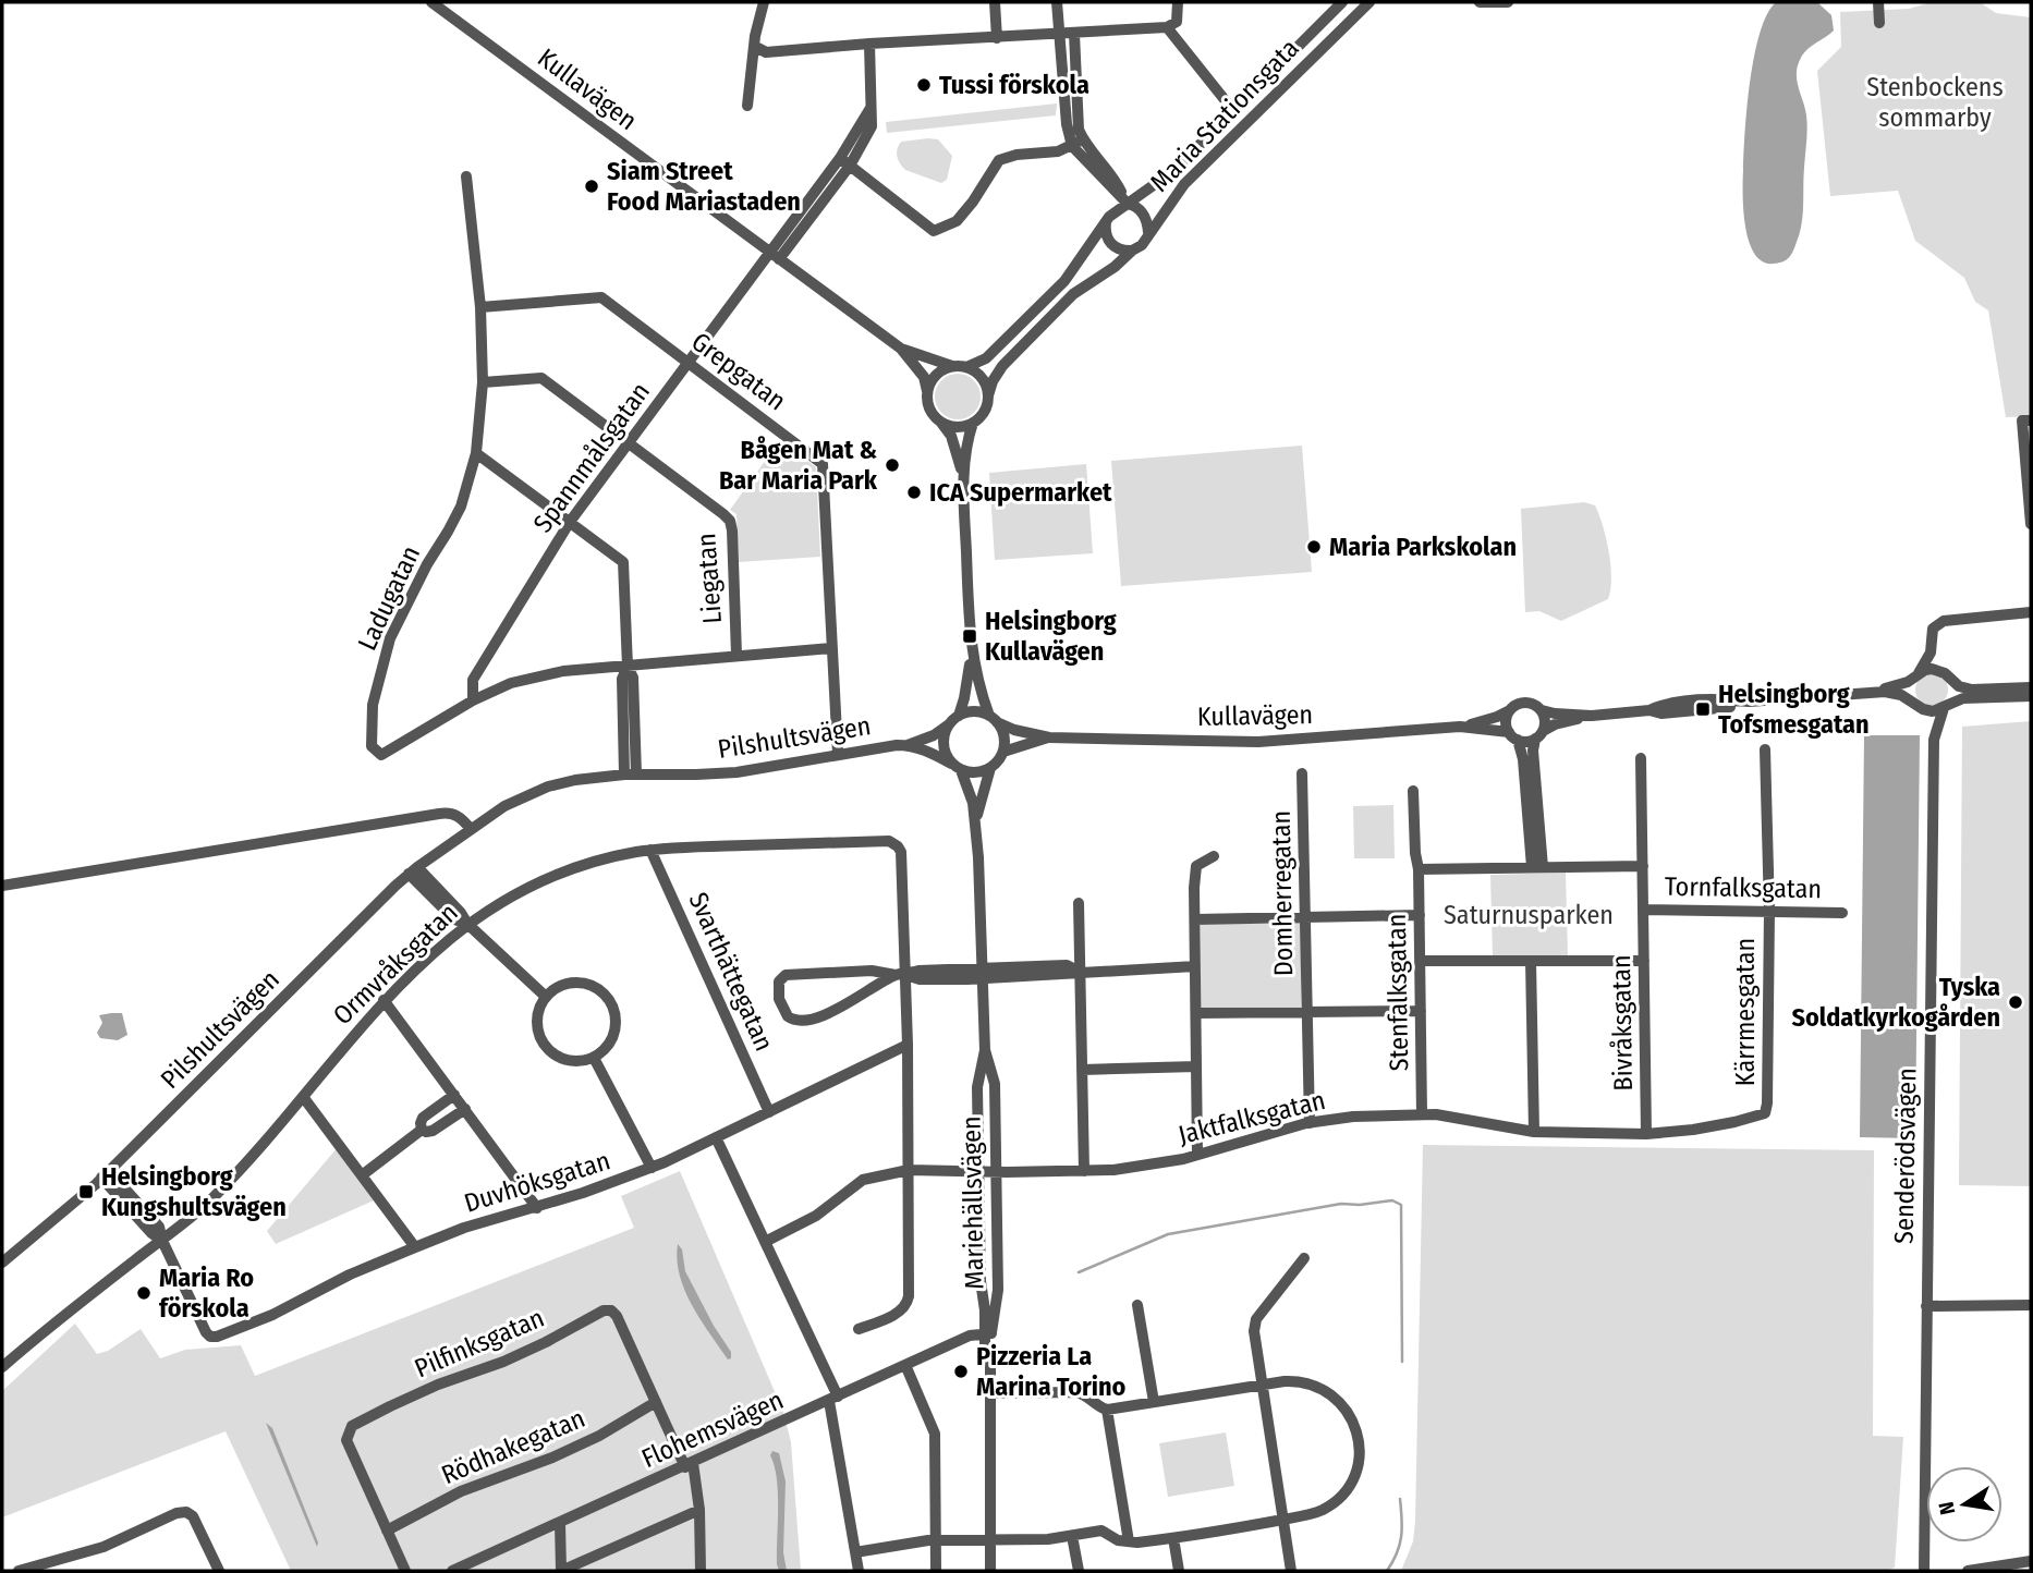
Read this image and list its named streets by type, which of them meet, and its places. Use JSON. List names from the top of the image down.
{
  "streets": {
    "street": [
      "Kullavägen",
      "Maria Stationsgata",
      "Grepgatan",
      "Spannmålsgatan",
      "Liegatan",
      "Ladugatan",
      "Pilshultsvägen",
      "Tornfalksgatan",
      "Domherregatan",
      "Ormvråksgatan",
      "Svarthättegatan",
      "Stenfalksgatan",
      "Kärrmesgatan",
      "Bivråksgatan",
      "Jaktfalksgatan",
      "Senderödsvägen",
      "Duvhöksgatan",
      "Mariehällsvägen",
      "Pilfinksgatan",
      "Flohemsvägen",
      "Rödhakegatan"
    ]
  },
  "crossings": [
    ["Kullavägen", "Maria Stationsgata"],
    ["Kullavägen", "Spannmålsgatan"],
    ["Kullavägen", "Pilshultsvägen"],
    ["Kullavägen", "Senderödsvägen"],
    ["Kullavägen", "Mariehällsvägen"],
    ["Grepgatan", "Spannmålsgatan"],
    ["Grepgatan", "Ladugatan"],
    ["Grepgatan", "Pilshultsvägen"],
    ["Spannmålsgatan", "Liegatan"],
    ["Spannmålsgatan", "Ladugatan"],
    ["Liegatan", "Ladugatan"],
    ["Pilshultsvägen", "Duvhöksgatan"],
    ["Pilshultsvägen", "Mariehällsvägen"],
    ["Tornfalksgatan", "Stenfalksgatan"],
    ["Tornfalksgatan", "Kärrmesgatan"],
    ["Tornfalksgatan", "Bivråksgatan"],
    ["Domherregatan", "Stenfalksgatan"],
    ["Domherregatan", "Jaktfalksgatan"],
    ["Ormvråksgatan", "Svarthättegatan"],
    ["Ormvråksgatan", "Duvhöksgatan"],
    ["Svarthättegatan", "Duvhöksgatan"],
    ["Stenfalksgatan", "Jaktfalksgatan"],
    ["Kärrmesgatan", "Jaktfalksgatan"],
    ["Bivråksgatan", "Jaktfalksgatan"],
    ["Jaktfalksgatan", "Mariehällsvägen"],
    ["Mariehällsvägen", "Flohemsvägen"],
    ["Pilfinksgatan", "Flohemsvägen"],
    ["Pilfinksgatan", "Rödhakegatan"]
  ],
  "parks": ["Stenbockens sommarby", "Saturnusparken"],
  "places": {
    "other": [
      "Tussi förskola",
      "Siam Street Food Mariastaden",
      "Bågen Mat & Bar Maria Park",
      "ICA Supermarket",
      "Maria Parkskolan",
      "Tyska Soldatkyrkogården",
      "Maria Ro förskola",
      "Pizzeria La Marina Torino"
    ],
    "transit": ["Helsingborg Kullavägen", "Helsingborg Tofsmesgatan", "Helsingborg Kungshultsvägen"]
  },
  "north": "left"
}
